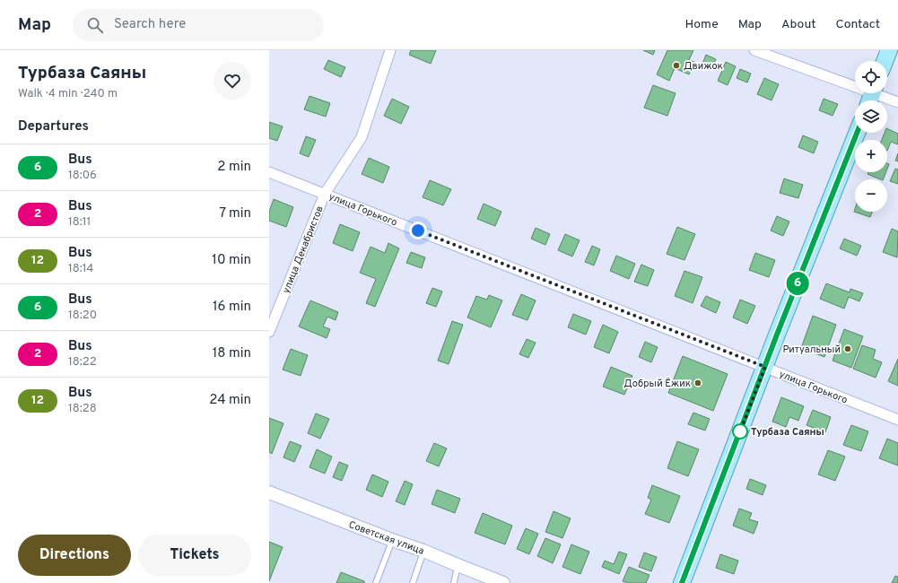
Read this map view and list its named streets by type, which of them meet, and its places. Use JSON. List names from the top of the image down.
{
  "streets": {
    "street": ["улица Горького", "улица Декабристов", "Советская улица"]
  },
  "crossings": [
    ["улица Горького", "улица Декабристов"]
  ],
  "places": [
    "Движок",
    "Ритуальный",
    "Добрый Ёжик",
    "Турбаза Саяны"
  ],
  "lines": ["bus line 6"],
  "page": {
    "header": "Map",
    "search": "Search here",
    "nav": [
      "Home",
      "Map",
      "About",
      "Contact"
    ],
    "heading": [
      ["Турбаза Саяны", "Walk · 4 min · 240 m"],
      "Departures"
    ],
    "on_map": "6",
    "map_buttons": ["+", "−"],
    "list": [
      {
        "mark": "6",
        "name": "Bus",
        "note": "18:06",
        "value": "2 min"
      },
      {
        "mark": "2",
        "name": "Bus",
        "note": "18:11",
        "value": "7 min"
      },
      {
        "mark": "12",
        "name": "Bus",
        "note": "18:14",
        "value": "10 min"
      },
      {
        "mark": "6",
        "name": "Bus",
        "note": "18:20",
        "value": "16 min"
      },
      {
        "mark": "2",
        "name": "Bus",
        "note": "18:22",
        "value": "18 min"
      },
      {
        "mark": "12",
        "name": "Bus",
        "note": "18:28",
        "value": "24 min"
      }
    ],
    "buttons": ["Directions", "Tickets"]
  }
}
